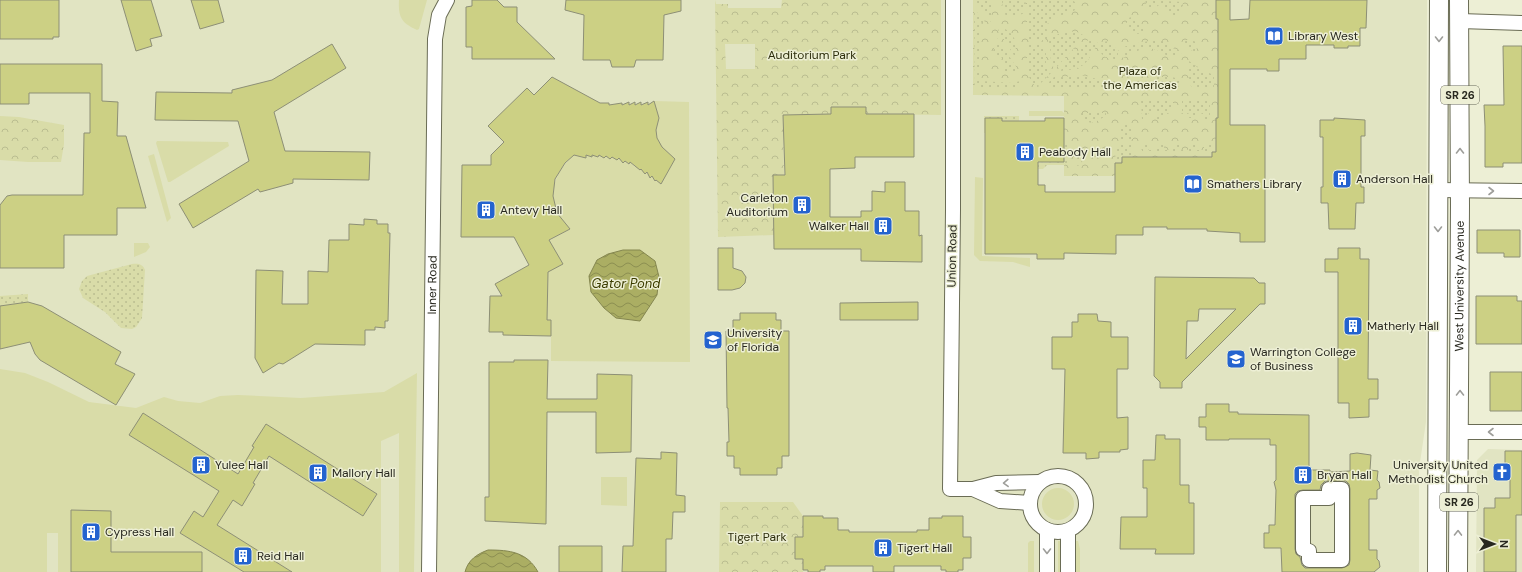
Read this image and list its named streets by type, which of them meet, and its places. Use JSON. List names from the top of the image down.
{
  "streets": {
    "main road": ["SR 26", "West University Avenue"],
    "street": ["Union Road", "Inner Road"]
  },
  "water": ["Gator Pond"],
  "parks": ["Auditorium Park", "Plaza of the Americas", "Tigert Park"],
  "places": {
    "library": ["Library West", "Smathers Library"],
    "building": [
      "Peabody Hall",
      "Anderson Hall",
      "Carleton Auditorium",
      "Antevy Hall",
      "Walker Hall",
      "Matherly Hall",
      "Yulee Hall",
      "Mallory Hall",
      "Bryan Hall",
      "Cypress Hall",
      "Tigert Hall",
      "Reid Hall"
    ],
    "school or university": ["University of Florida", "Warrington College of Business"],
    "church": ["University United Methodist Church"]
  },
  "north": "right"
}
